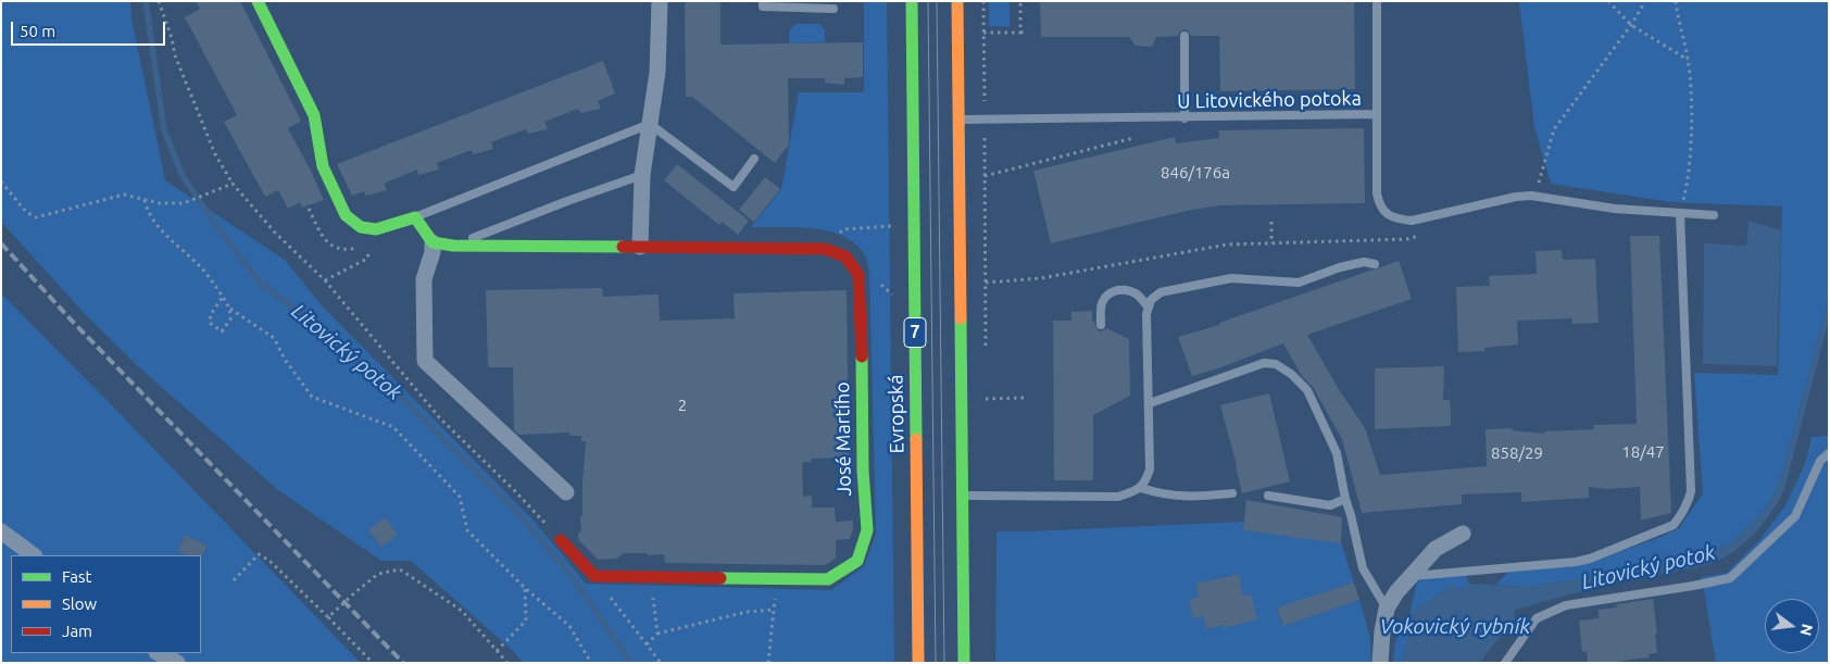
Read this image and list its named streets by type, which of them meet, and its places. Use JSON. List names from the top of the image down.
{
  "streets": {
    "street": ["7", "Evropská", "José Martího"],
    "lane": ["U Litovického potoka"]
  },
  "water": ["Litovický potok", "Vokovický rybník"],
  "house_numbers": [
    "846/176a",
    "2",
    "18/47",
    "858/29"
  ],
  "legend": ["Fast", "Slow", "Jam"],
  "scale_bar": "50 m",
  "north": "right"
}
